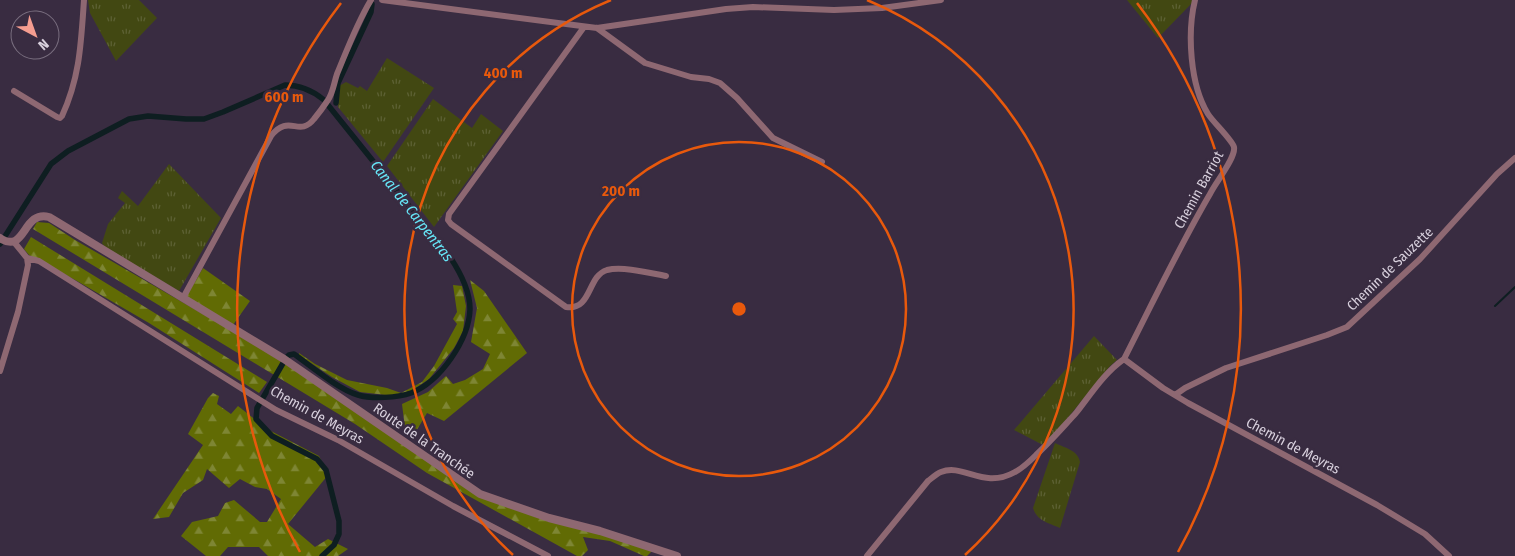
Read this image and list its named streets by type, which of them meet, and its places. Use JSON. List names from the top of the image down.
{
  "streets": {
    "street": [
      "Chemin Barriot",
      "Chemin de Sauzette",
      "Chemin de Meyras",
      "Route de la Tranchée"
    ]
  },
  "crossings": [
    ["Chemin Barriot", "Chemin de Meyras"],
    ["Chemin de Sauzette", "Chemin de Meyras"]
  ],
  "water": ["Canal de Carpentras"],
  "north": "bottom right",
  "rings": ["400 m", "600 m", "200 m"]
}
